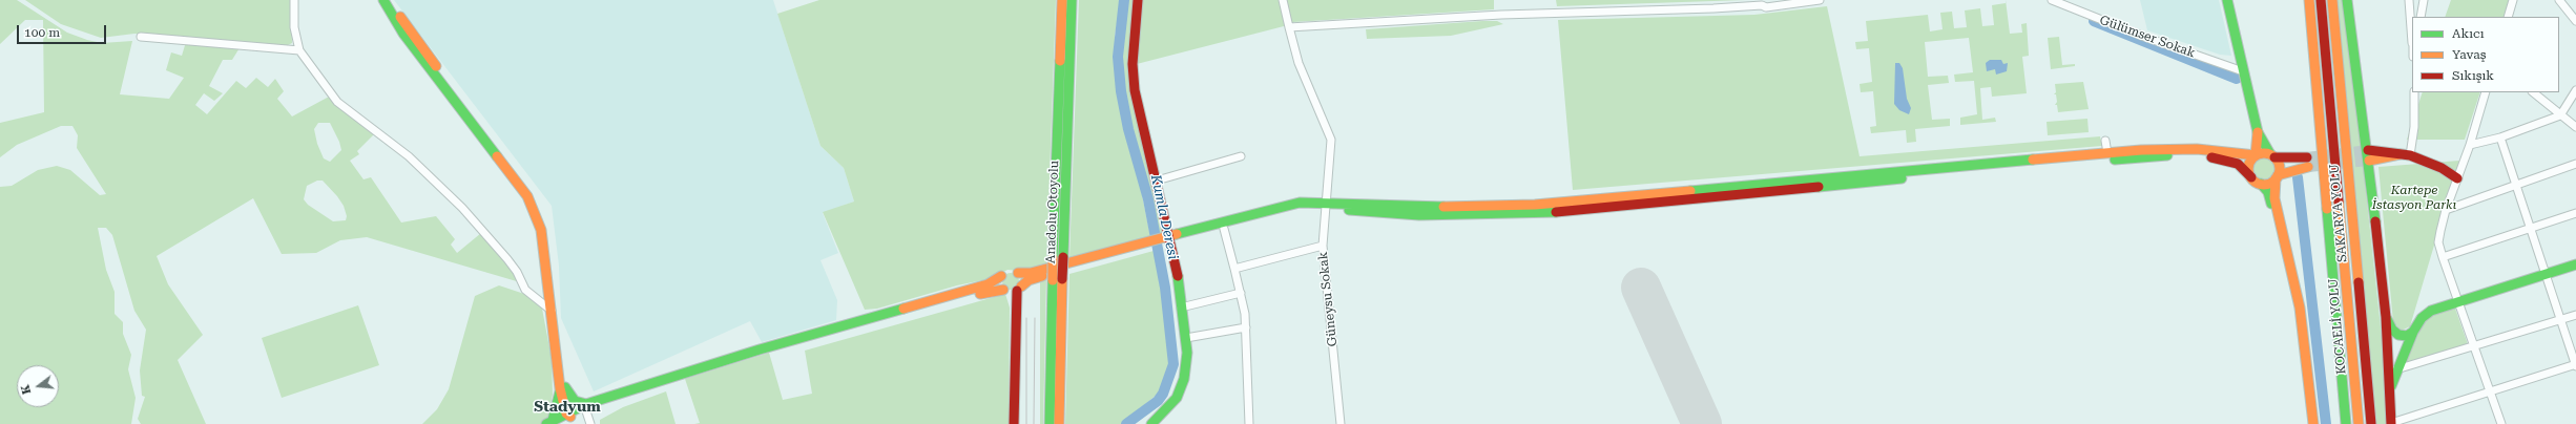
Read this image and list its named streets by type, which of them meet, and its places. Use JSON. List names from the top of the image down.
{
  "streets": {
    "main road": ["Anadolu Otoyolu", "SAKARYA YOLU", "KOCAELİ YOLU"],
    "street": ["Gülümser Sokak", "Güneysu Sokak"]
  },
  "districts": ["Stadyum"],
  "water": ["Kumla Deresi"],
  "parks": ["Kartepe İstasyon Parkı"],
  "legend": ["Akıcı", "Yavaş", "Sıkışık"],
  "scale_bar": "100 m",
  "north": "left"
}
